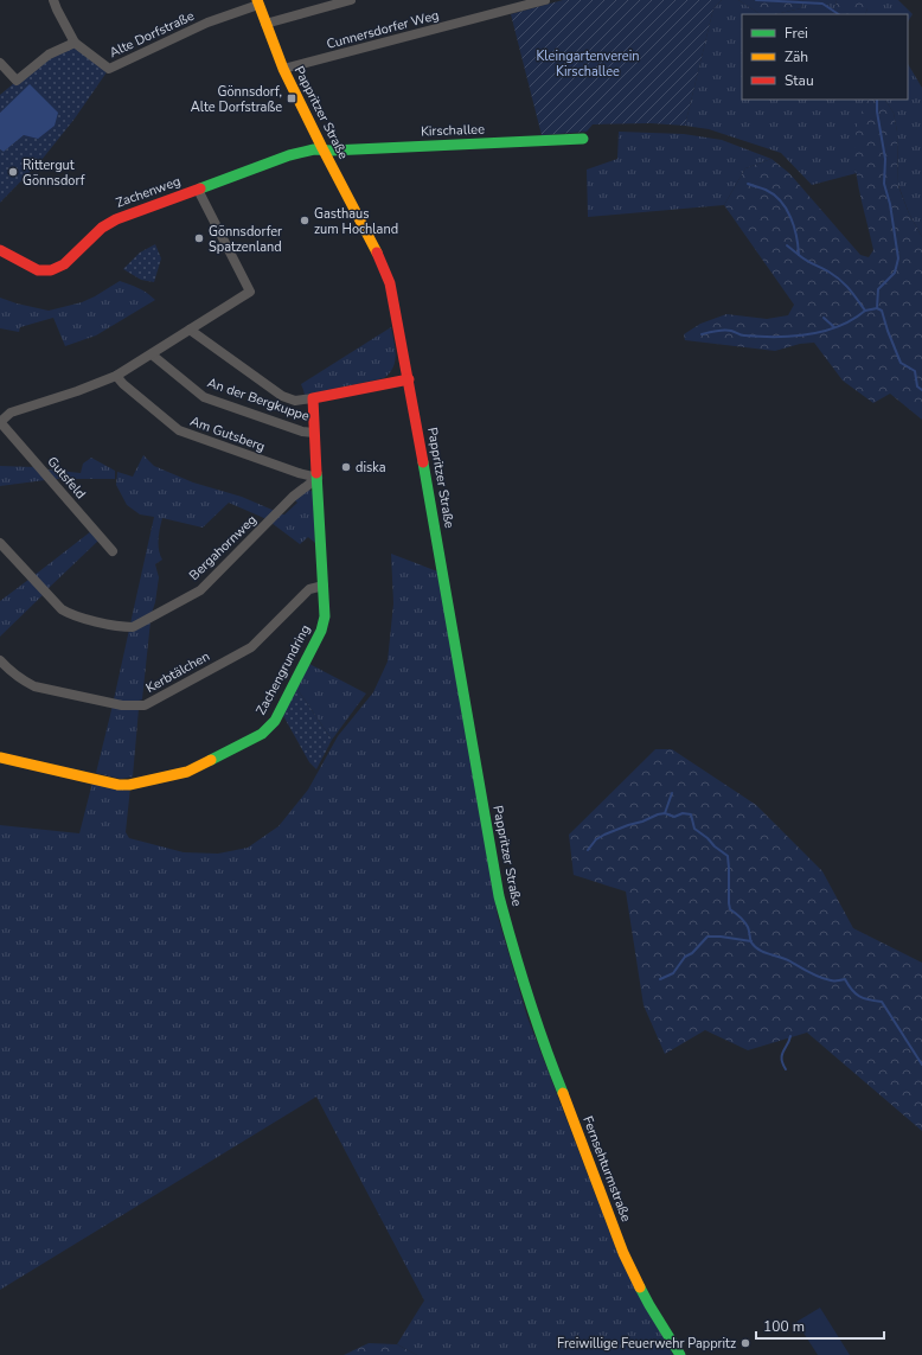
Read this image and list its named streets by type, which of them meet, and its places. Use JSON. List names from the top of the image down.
{
  "streets": {
    "street": [
      "Cunnersdorfer Weg",
      "Alte Dorfstraße",
      "Pappritzer Straße",
      "Kirschallee",
      "Zachenweg",
      "An der Bergkuppe",
      "Am Gutsberg",
      "Gutsfeld",
      "Bergahornweg",
      "Zachengrundring",
      "Kerbtälchen",
      "Fernsehturmstraße"
    ]
  },
  "crossings": [
    ["Cunnersdorfer Weg", "Pappritzer Straße"],
    ["Alte Dorfstraße", "Pappritzer Straße"],
    ["Pappritzer Straße", "Kirschallee"],
    ["Pappritzer Straße", "Zachenweg"],
    ["Pappritzer Straße", "Fernsehturmstraße"],
    ["Kirschallee", "Zachenweg"],
    ["An der Bergkuppe", "Zachengrundring"],
    ["Am Gutsberg", "Bergahornweg"],
    ["Am Gutsberg", "Zachengrundring"],
    ["Bergahornweg", "Zachengrundring"],
    ["Zachengrundring", "Kerbtälchen"]
  ],
  "parks": ["Kleingartenverein Kirschallee"],
  "places": {
    "transit": ["Gönnsdorf, Alte Dorfstraße"],
    "other": [
      "Rittergut Gönnsdorf",
      "Gasthaus zum Hochland",
      "Gönnsdorfer Spatzenland",
      "diska",
      "Freiwillige Feuerwehr Pappritz"
    ]
  },
  "legend": ["Frei", "Zäh", "Stau"],
  "scale_bar": "100 m"
}
